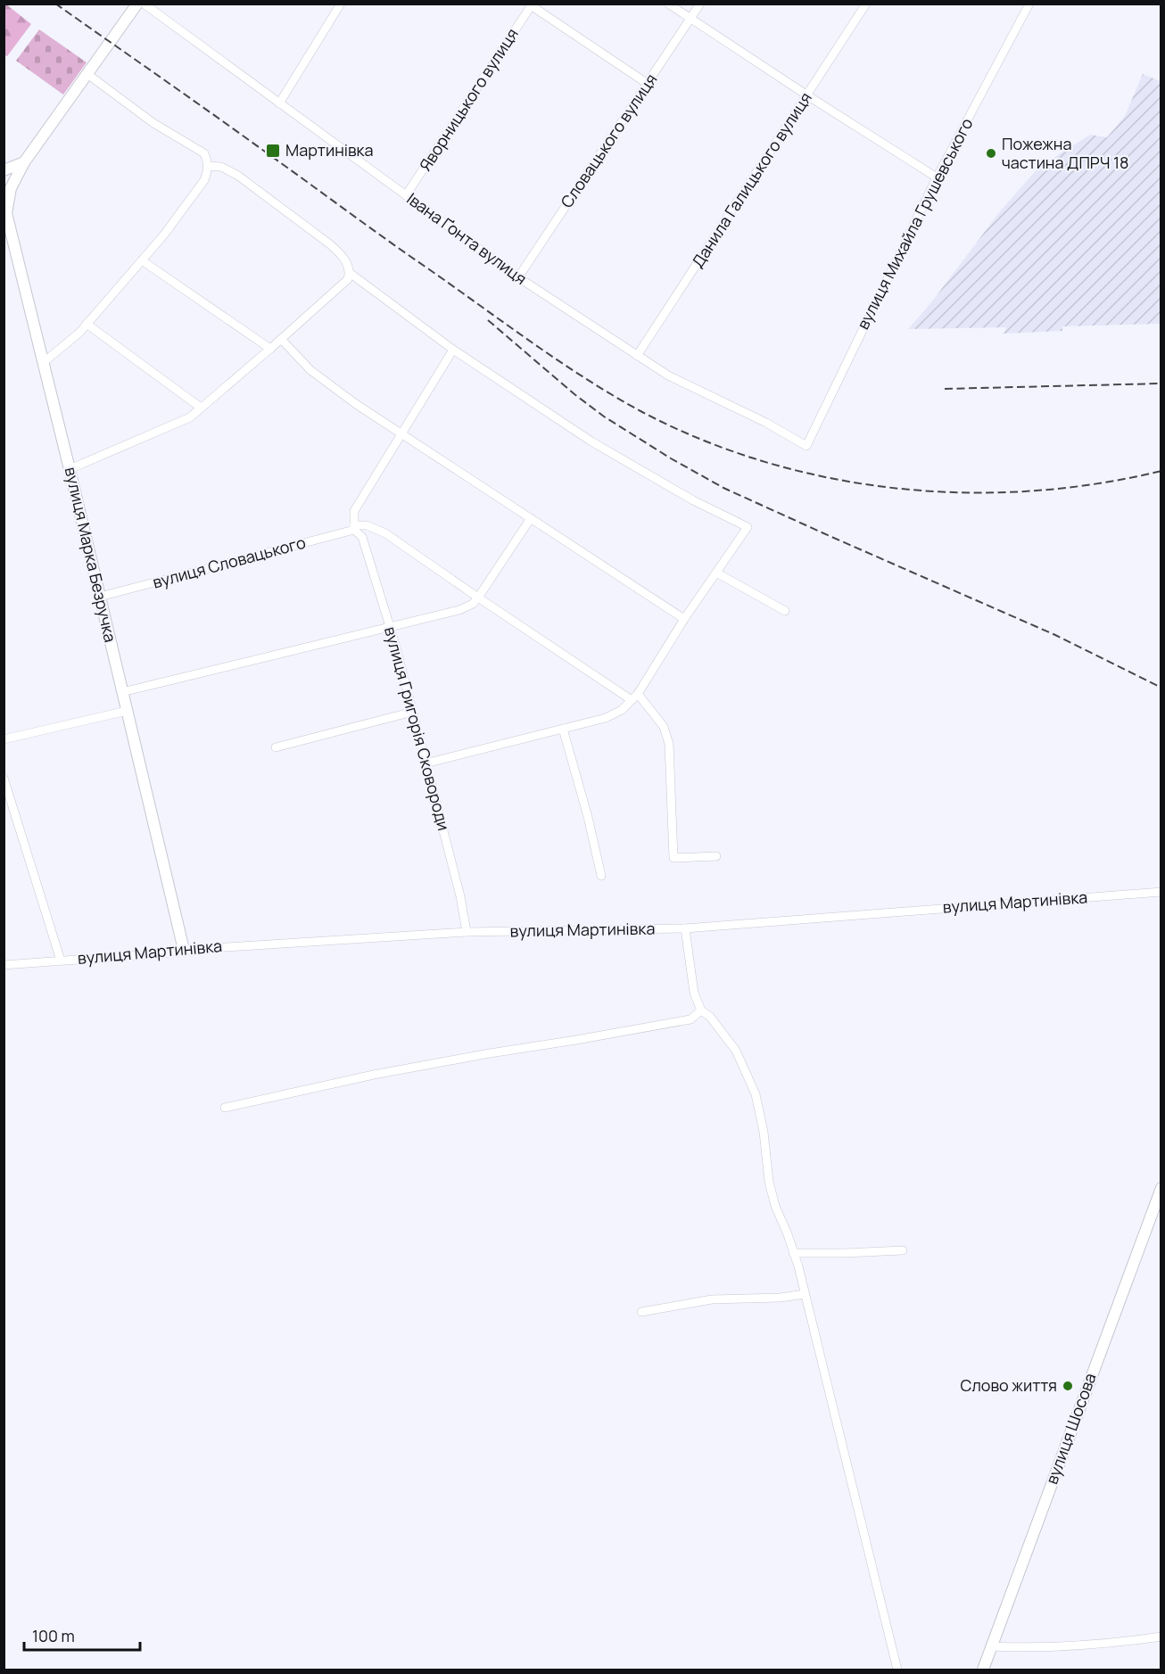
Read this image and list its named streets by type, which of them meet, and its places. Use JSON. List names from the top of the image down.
{
  "streets": {
    "street": [
      "Яворницького вулиця",
      "Словацького вулиця",
      "Данила Галицького вулиця",
      "вулиця Михайла Грушевського",
      "Івана Ґонта вулиця",
      "вулиця Марка Безручка",
      "вулиця Словацького",
      "вулиця Григорія Сковороди",
      "вулиця Мартинівка",
      "вулиця Шосова"
    ]
  },
  "crossings": [
    ["Яворницького вулиця", "Івана Ґонта вулиця"],
    ["Словацького вулиця", "Івана Ґонта вулиця"],
    ["Данила Галицького вулиця", "Івана Ґонта вулиця"],
    ["вулиця Михайла Грушевського", "Івана Ґонта вулиця"],
    ["вулиця Марка Безручка", "вулиця Словацького"],
    ["вулиця Марка Безручка", "вулиця Мартинівка"],
    ["вулиця Словацького", "вулиця Григорія Сковороди"],
    ["вулиця Григорія Сковороди", "вулиця Мартинівка"]
  ],
  "places": {
    "transit": ["Мартинівка"],
    "other": ["Пожежна частина ДПРЧ 18", "Слово життя"]
  },
  "scale_bar": "100 m"
}
